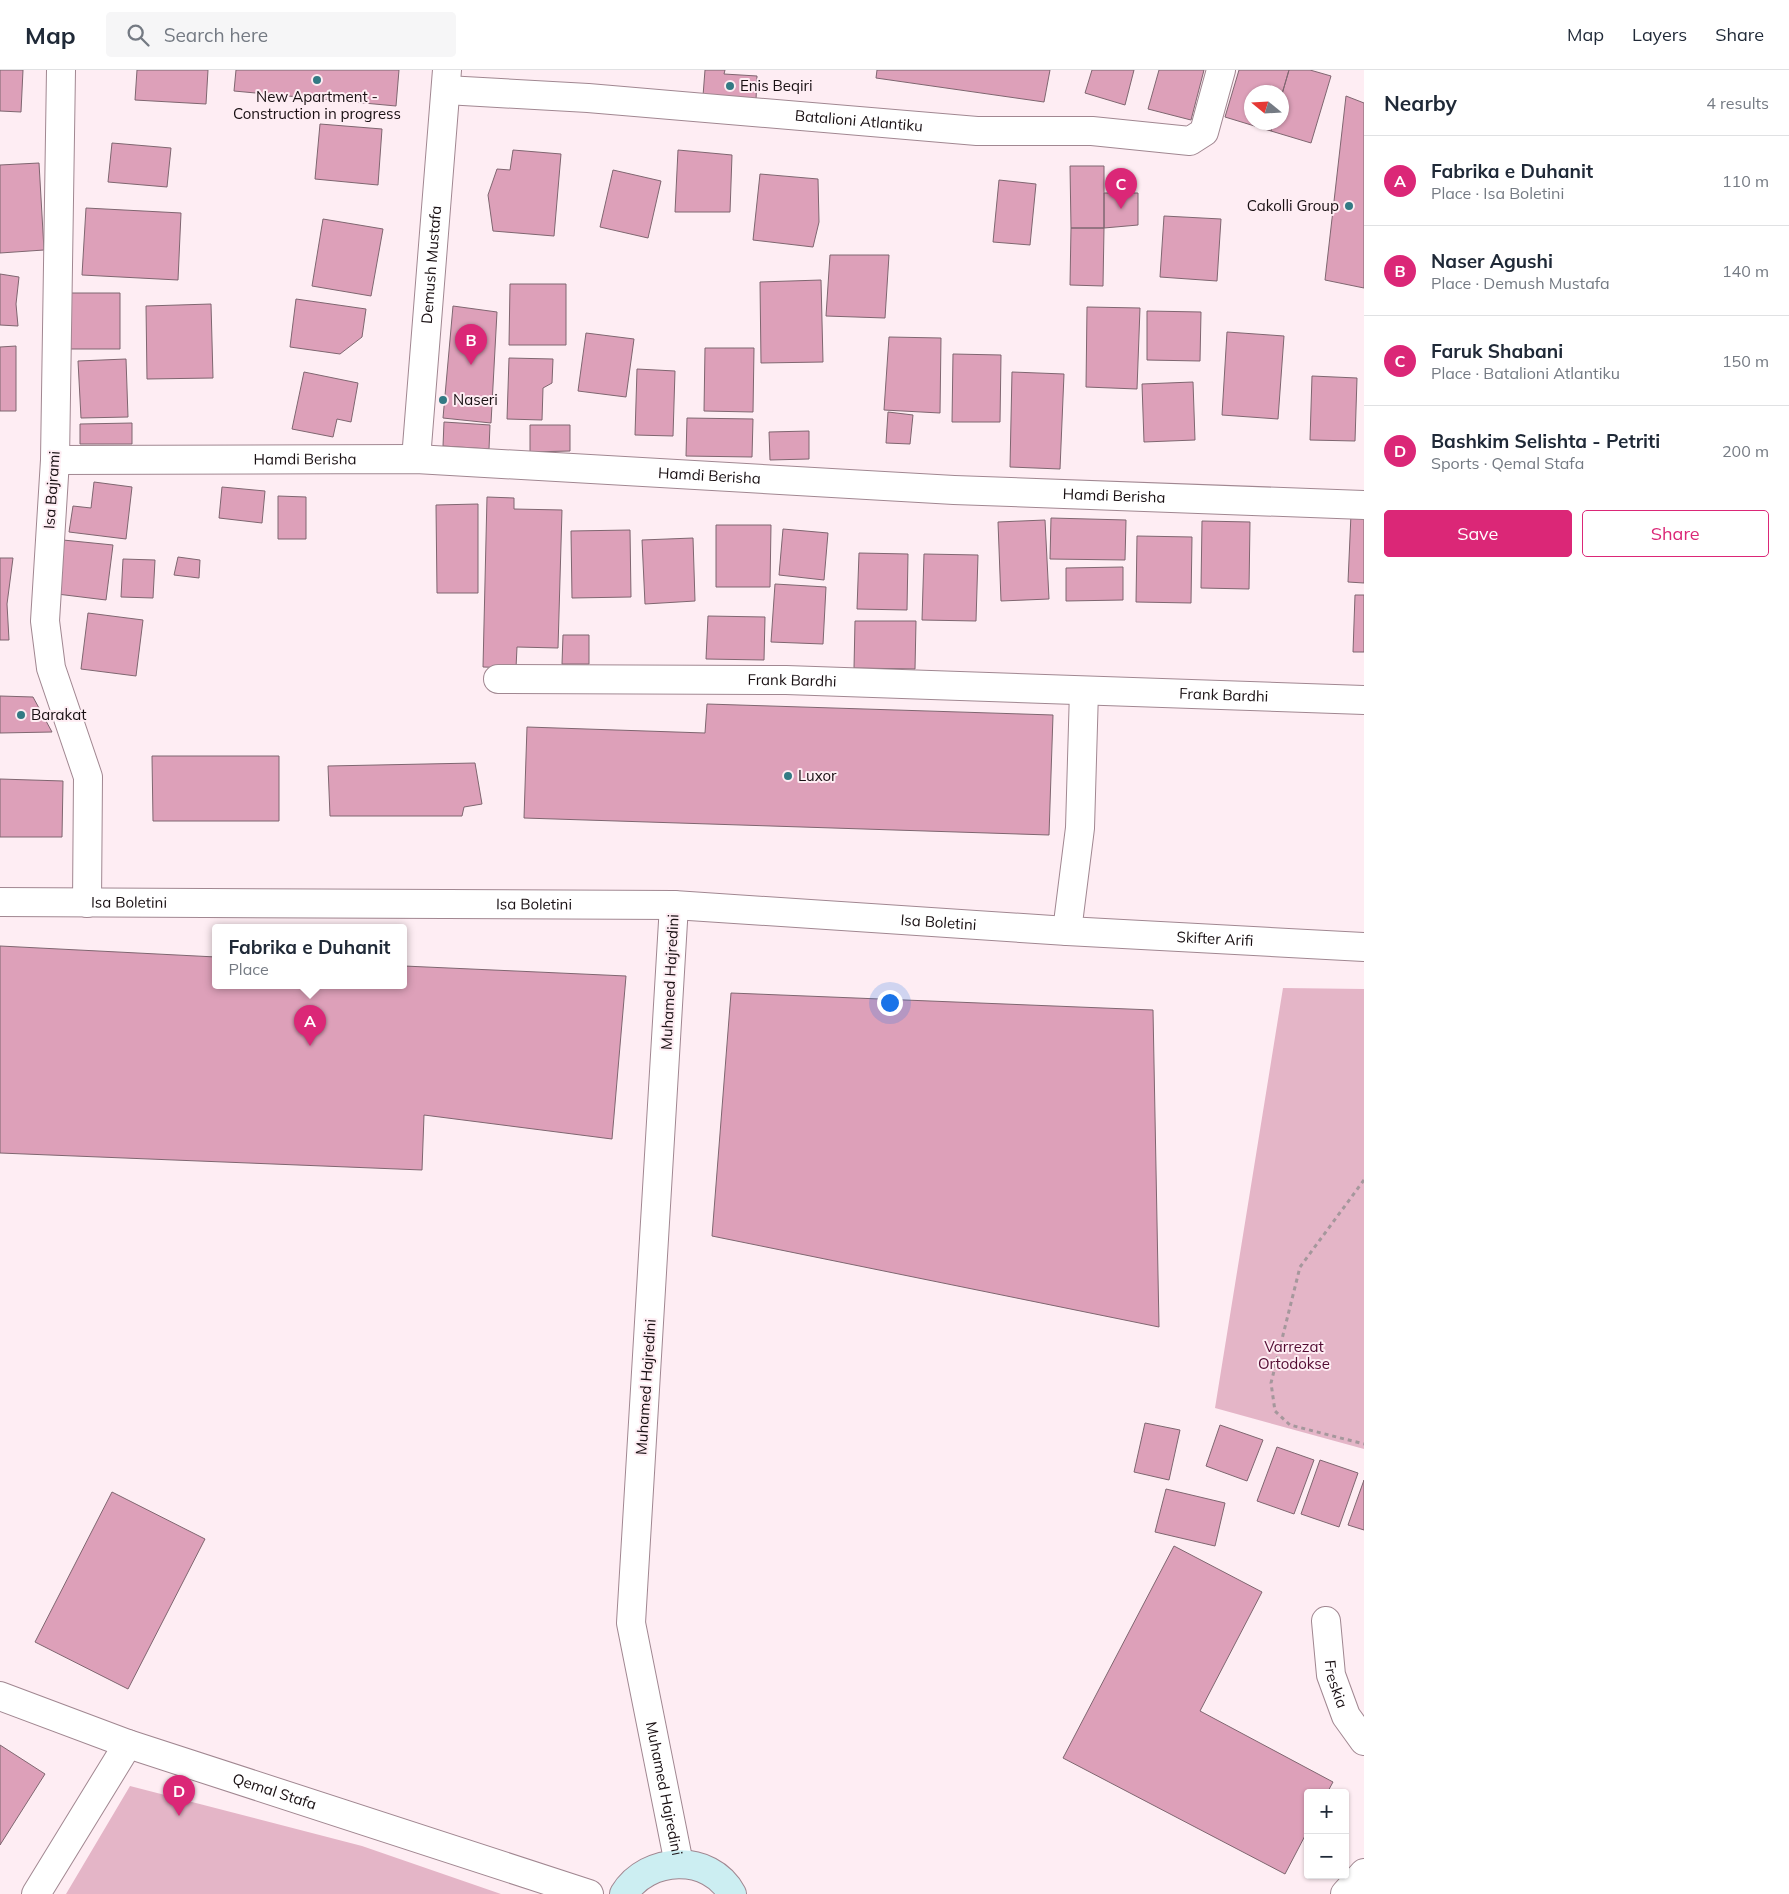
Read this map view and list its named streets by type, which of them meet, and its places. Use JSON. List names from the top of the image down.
{
  "streets": {
    "street": [
      "Batalioni Atlantiku",
      "Demush Mustafa",
      "Hamdi Berisha",
      "Isa Bajrami",
      "Frank Bardhi",
      "Isa Boletini",
      "Skifter Arifi",
      "Muhamed Hajredini",
      "Freskia",
      "Qemal Stafa"
    ]
  },
  "crossings": [
    ["Batalioni Atlantiku", "Demush Mustafa"],
    ["Demush Mustafa", "Hamdi Berisha"],
    ["Hamdi Berisha", "Isa Bajrami"],
    ["Isa Bajrami", "Isa Boletini"],
    ["Isa Boletini", "Skifter Arifi"],
    ["Isa Boletini", "Muhamed Hajredini"]
  ],
  "parks": ["Varrezat Ortodokse"],
  "places": [
    "New Apartment - Construction in progress",
    "Enis Beqiri",
    "Cakolli Group",
    "Naseri",
    "Barakat",
    "Luxor"
  ],
  "north": "left",
  "page": {
    "header": "Map",
    "search": "Search here",
    "nav": ["Map", "Layers", "Share"],
    "heading": ["Nearby", "4 results"],
    "list": [
      {
        "mark": "A",
        "name": "Fabrika e Duhanit",
        "note": "Place · Isa Boletini",
        "value": "110 m"
      },
      {
        "mark": "B",
        "name": "Naser Agushi",
        "note": "Place · Demush Mustafa",
        "value": "140 m"
      },
      {
        "mark": "C",
        "name": "Faruk Shabani",
        "note": "Place · Batalioni Atlantiku",
        "value": "150 m"
      },
      {
        "mark": "D",
        "name": "Bashkim Selishta - Petriti",
        "note": "Sports · Qemal Stafa",
        "value": "200 m"
      }
    ],
    "pins": [
      "C",
      "B",
      "A",
      "D"
    ],
    "buttons": ["Save", "Share"],
    "popup": ["Fabrika e Duhanit", "Place"],
    "map_buttons": ["+", "−"]
  }
}
